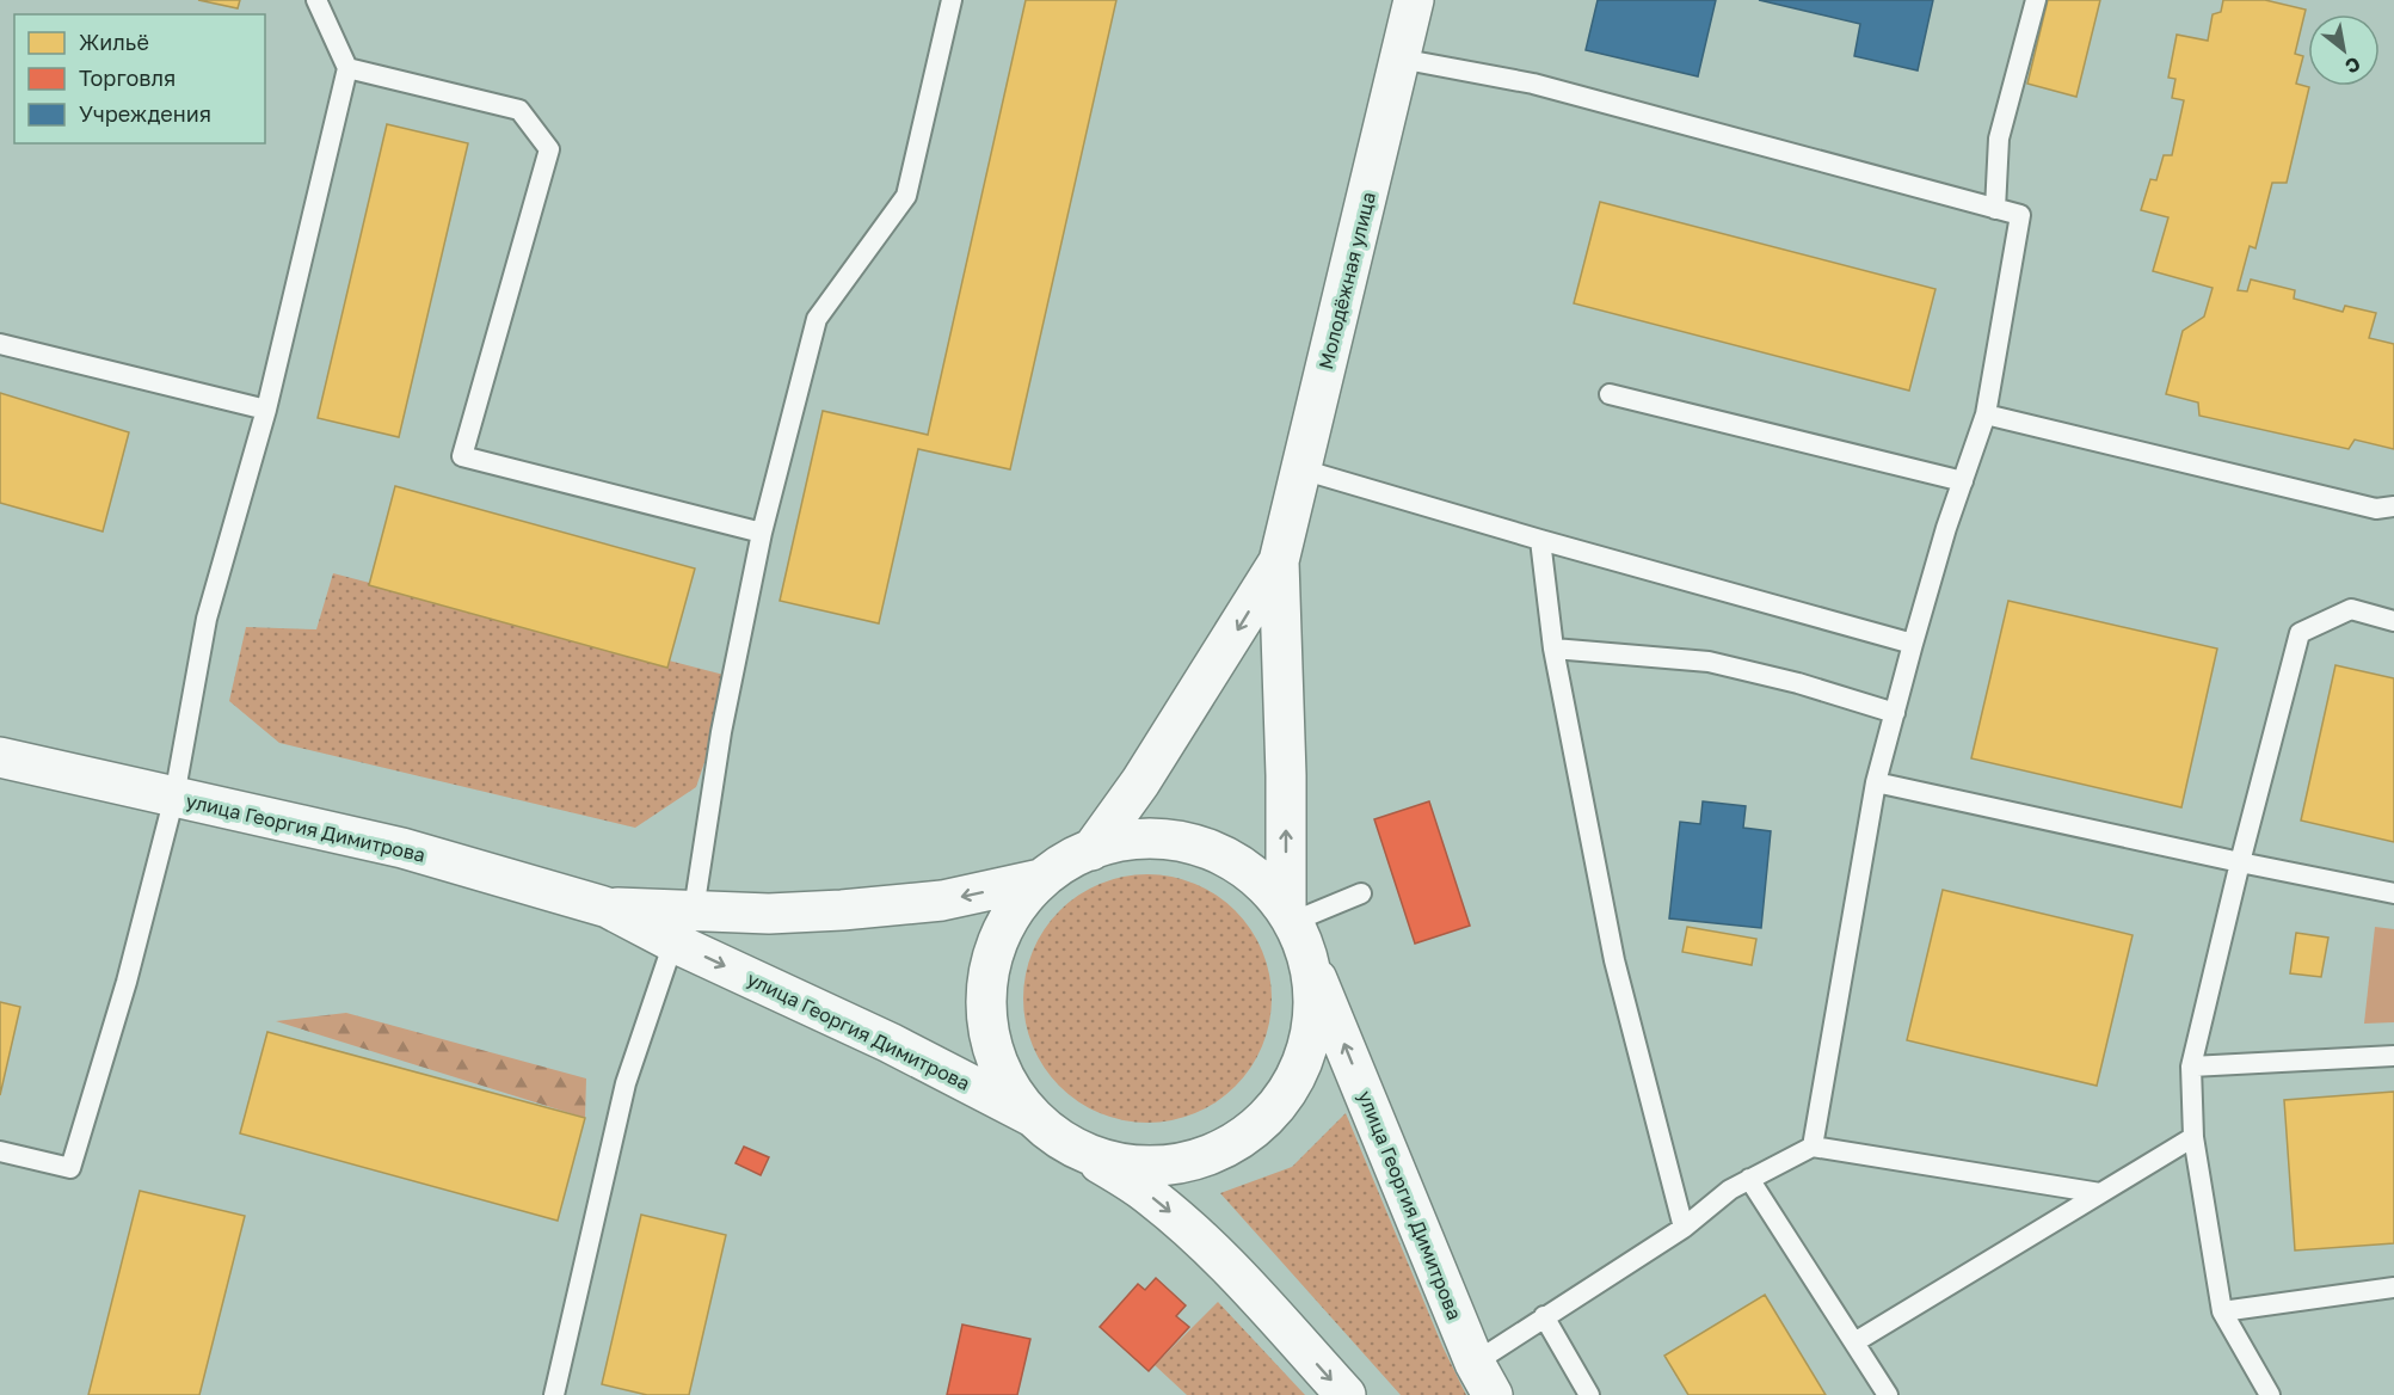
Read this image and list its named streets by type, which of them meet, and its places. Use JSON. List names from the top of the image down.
{
  "streets": {
    "main road": ["Молодёжная улица", "улица Георгия Димитрова"]
  },
  "crossings": [
    ["Молодёжная улица", "улица Георгия Димитрова"]
  ],
  "legend": ["Жильё", "Торговля", "Учреждения"],
  "north": "bottom right"
}
